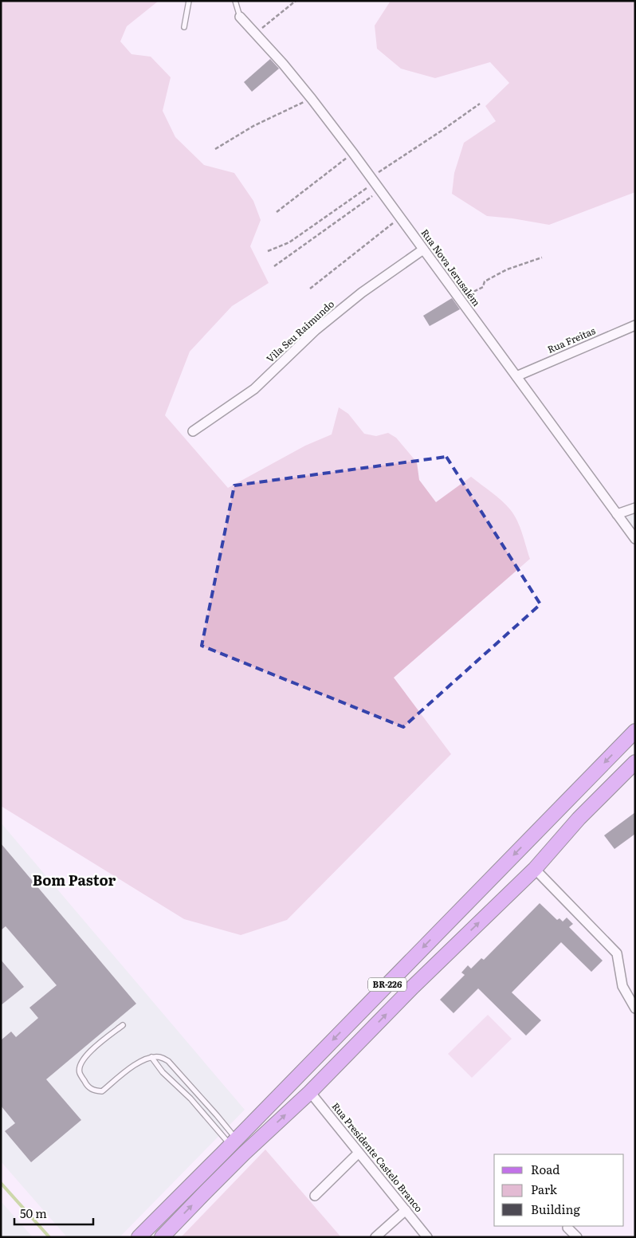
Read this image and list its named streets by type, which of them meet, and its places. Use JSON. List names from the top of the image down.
{
  "streets": {
    "main road": ["BR-226"],
    "street": [
      "Rua Nova Jerusalém",
      "Vila Seu Raimundo",
      "Rua Freitas",
      "Rua Presidente Castelo Branco"
    ]
  },
  "crossings": [
    ["Rua Nova Jerusalém", "Vila Seu Raimundo"],
    ["Rua Nova Jerusalém", "Rua Freitas"],
    ["BR-226", "Rua Presidente Castelo Branco"]
  ],
  "districts": ["Bom Pastor"],
  "legend": ["Road", "Park", "Building"],
  "scale_bar": "50 m"
}
